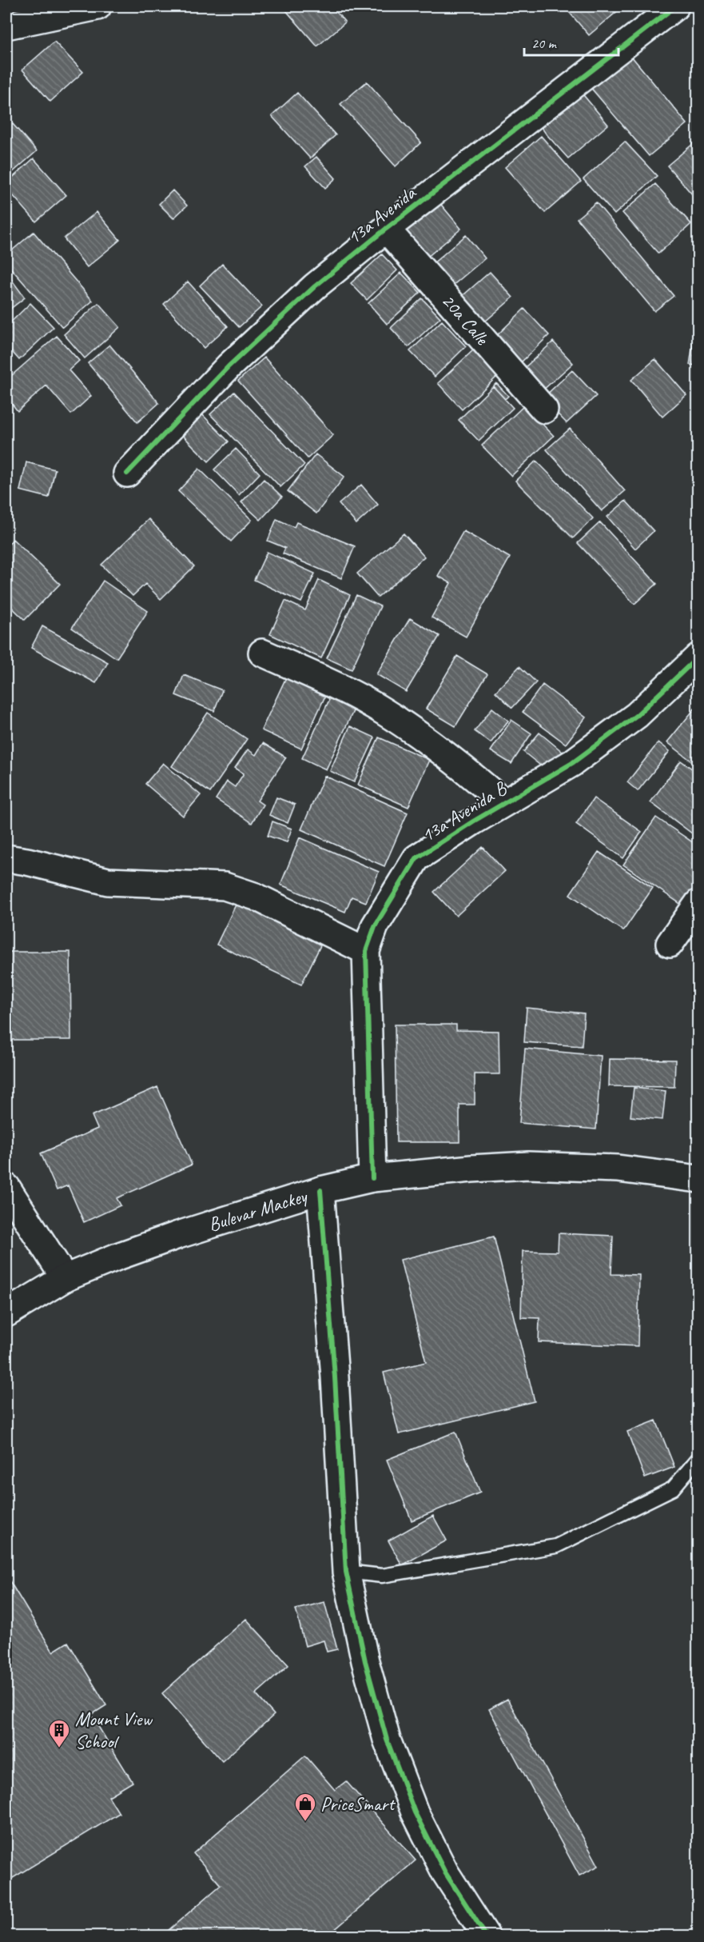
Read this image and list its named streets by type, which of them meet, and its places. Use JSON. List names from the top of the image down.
{
  "streets": {
    "street": [
      "13a Avenida",
      "20a Calle",
      "13a Avenida B",
      "Bulevar Mackey"
    ]
  },
  "crossings": [
    ["13a Avenida", "20a Calle"],
    ["13a Avenida B", "Bulevar Mackey"]
  ],
  "places": {
    "building": ["Mount View School"],
    "shop": ["PriceSmart"]
  },
  "scale_bar": "20 m"
}
